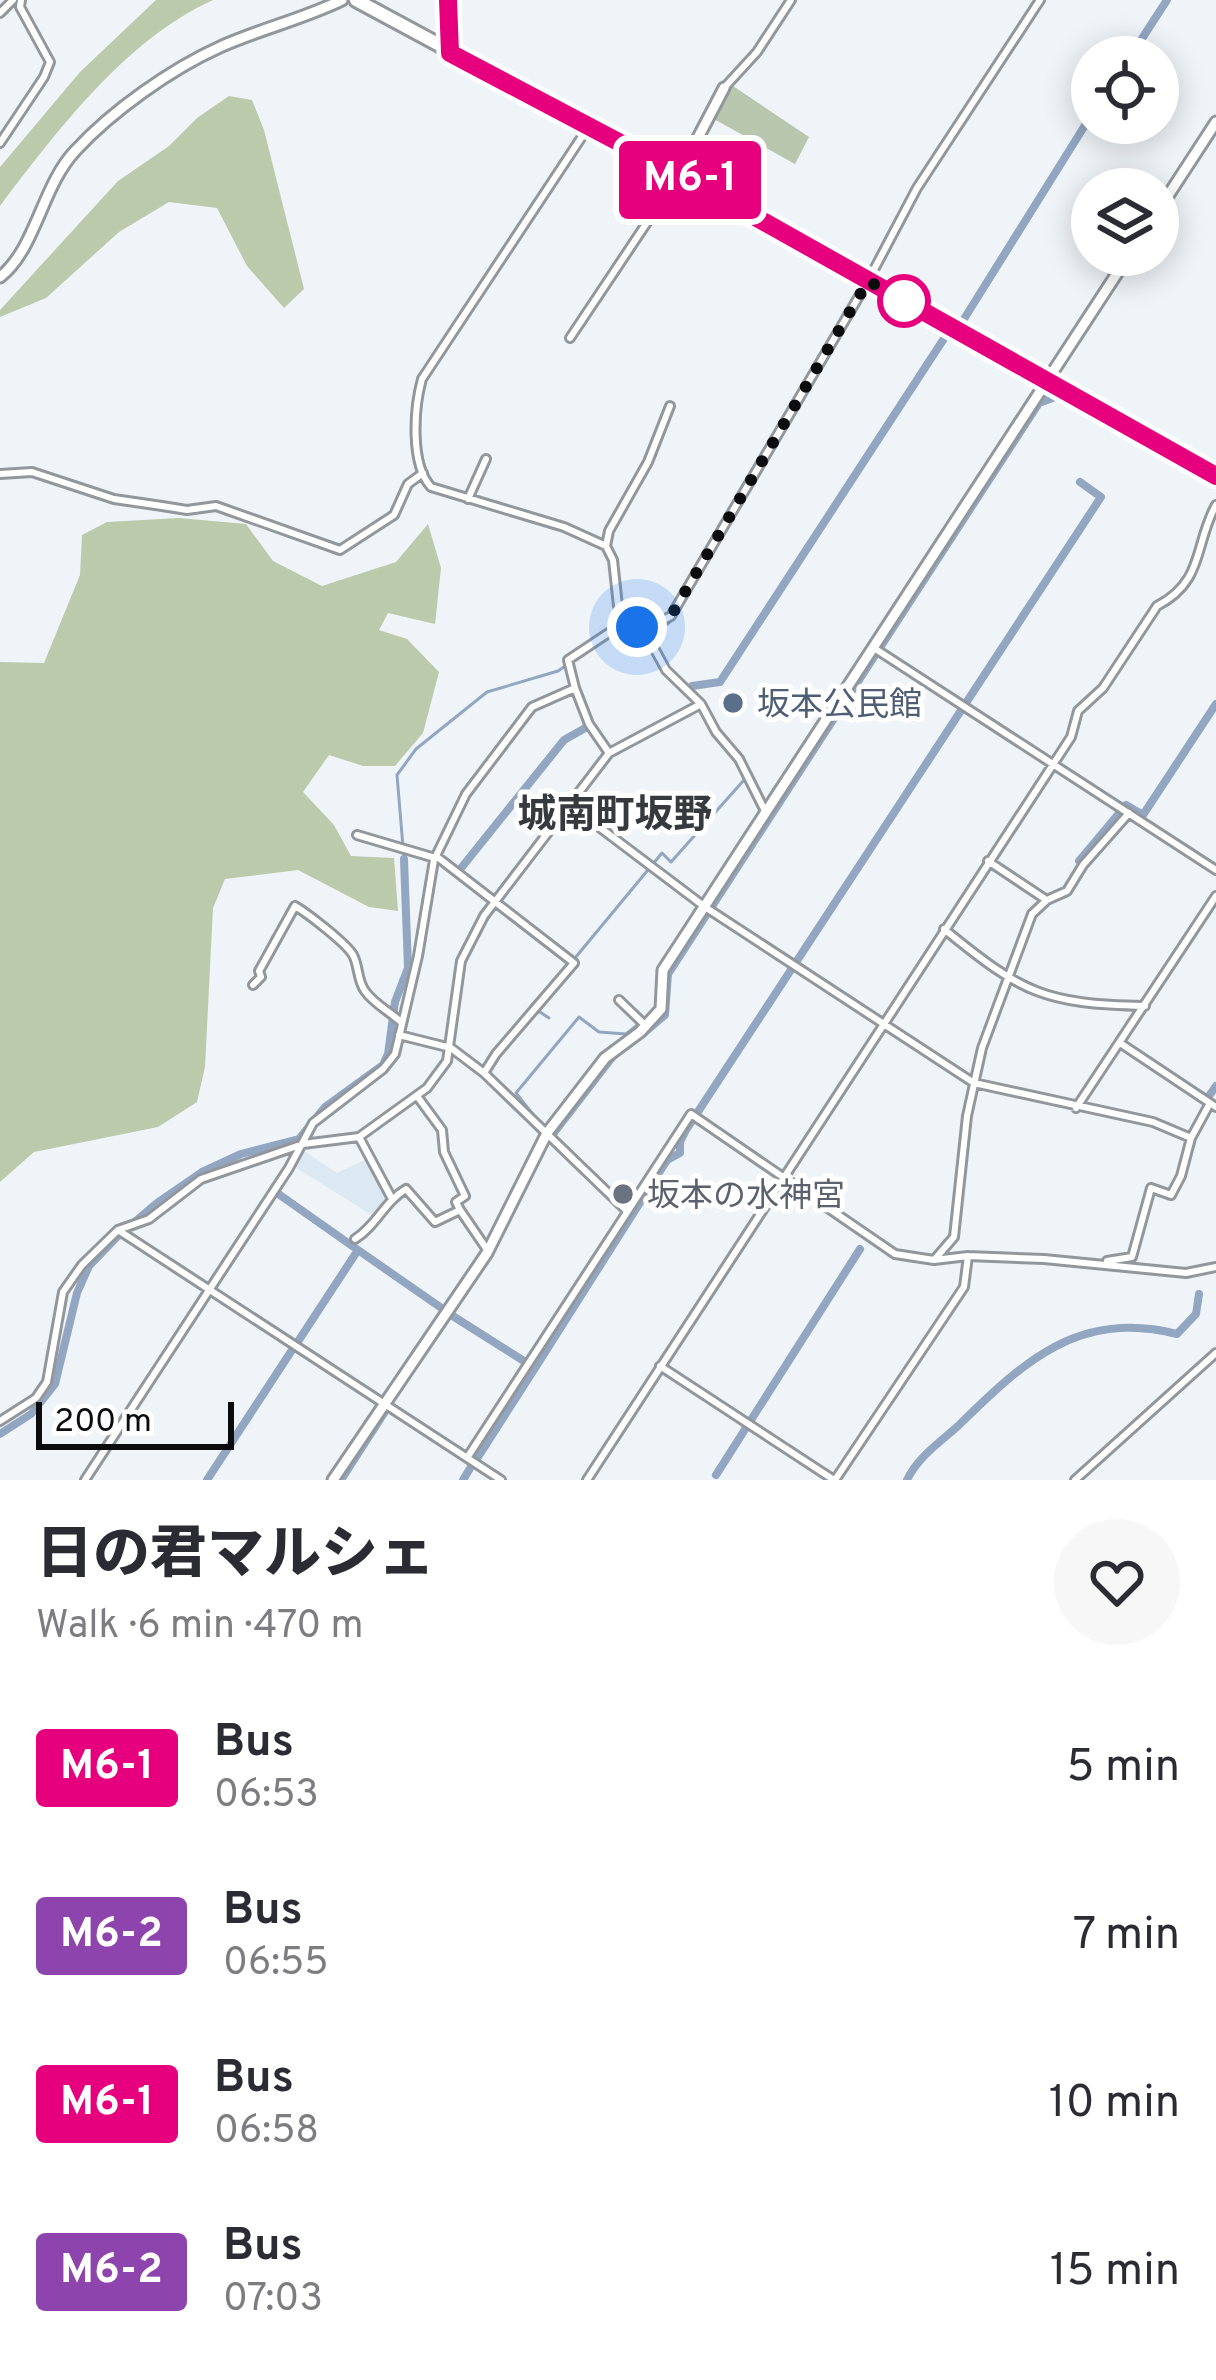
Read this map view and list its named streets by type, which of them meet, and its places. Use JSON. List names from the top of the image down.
{
  "districts": ["城南町坂野"],
  "places": ["坂本公民館", "坂本の水神宮"],
  "lines": ["bus line M6-1"],
  "scale_bar": "200 m",
  "page": {
    "on_map": "M6-1",
    "scale": "200 m",
    "heading": ["日の君マルシェ", "Walk · 6 min · 470 m"],
    "list": [
      {
        "mark": "M6-1",
        "name": "Bus",
        "note": "06:53",
        "value": "5 min"
      },
      {
        "mark": "M6-2",
        "name": "Bus",
        "note": "06:55",
        "value": "7 min"
      },
      {
        "mark": "M6-1",
        "name": "Bus",
        "note": "06:58",
        "value": "10 min"
      },
      {
        "mark": "M6-2",
        "name": "Bus",
        "note": "07:03",
        "value": "15 min"
      }
    ]
  }
}
